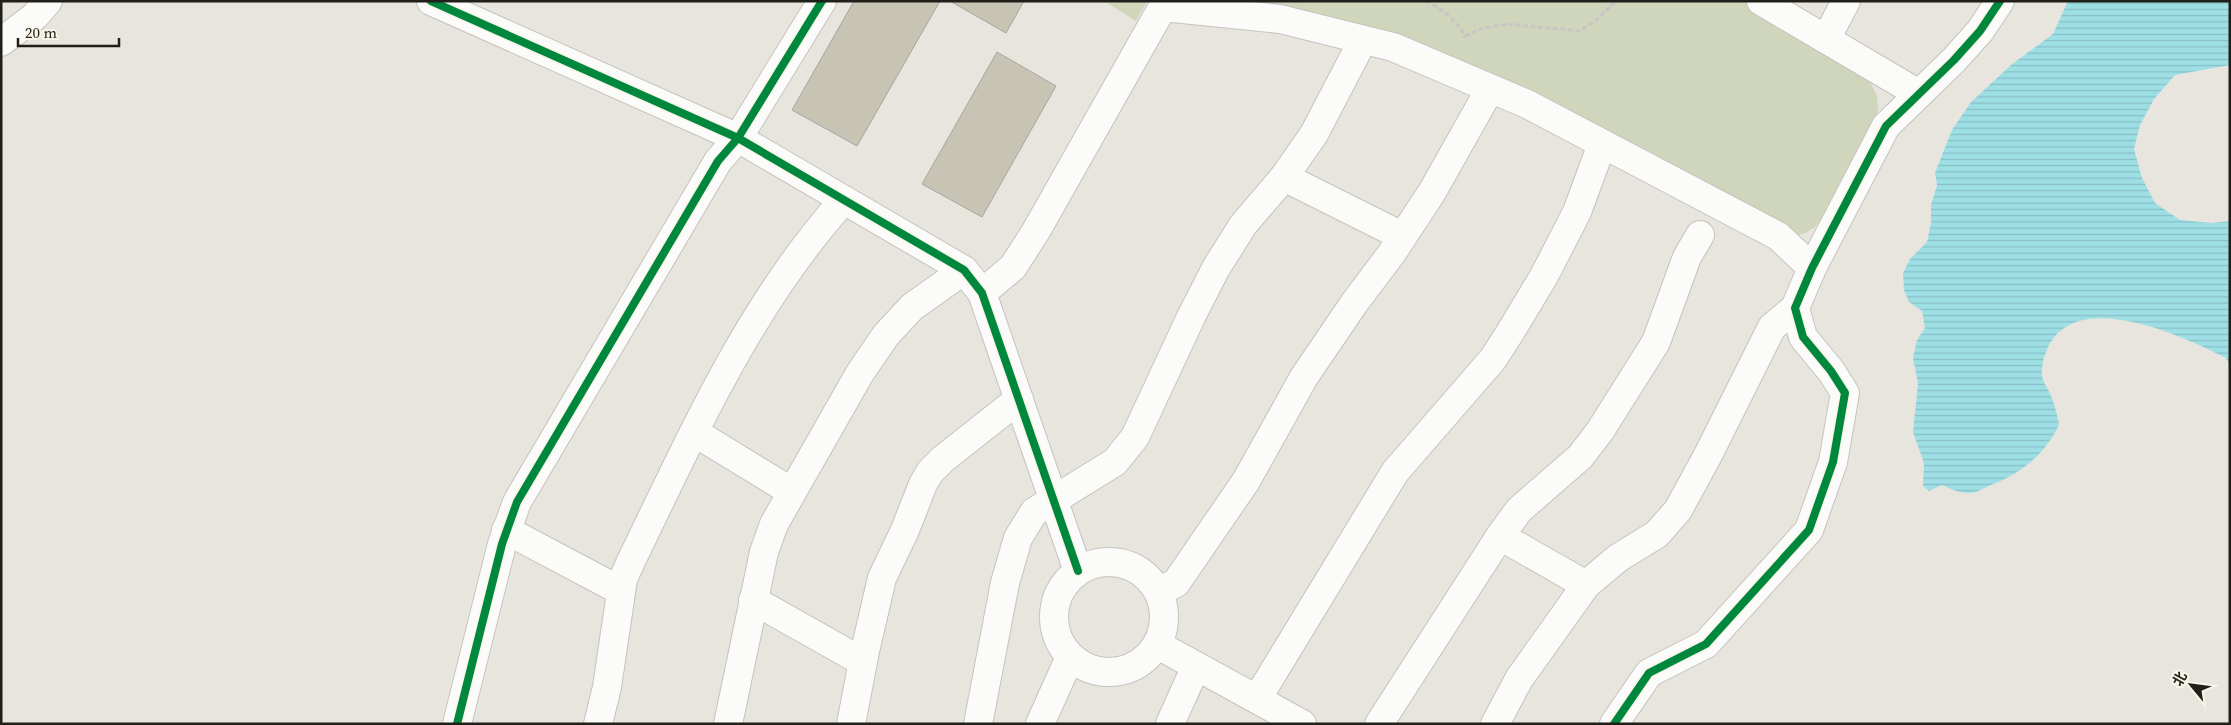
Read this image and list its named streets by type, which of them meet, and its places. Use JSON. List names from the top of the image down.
{
  "scale_bar": "20 m",
  "north": "top left"
}
